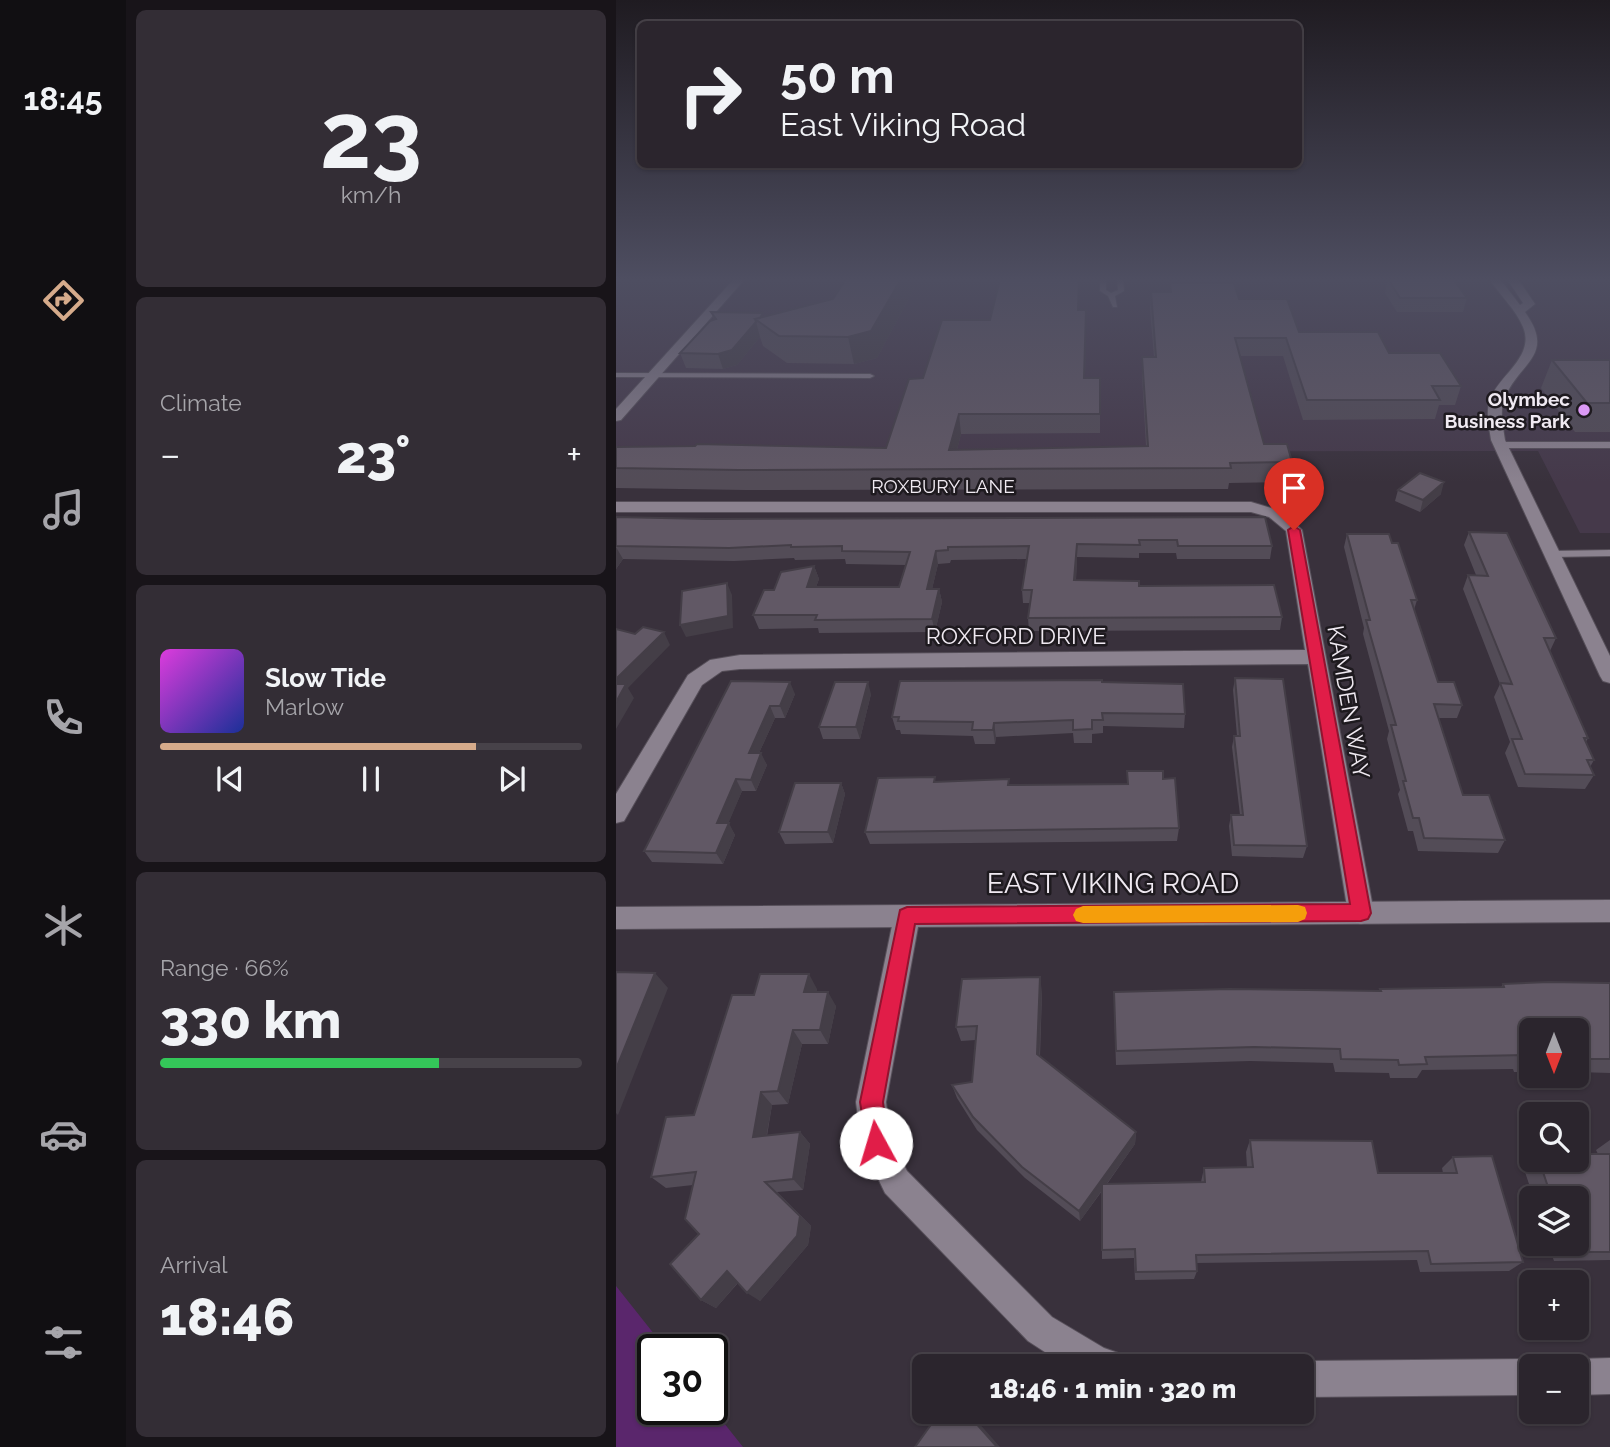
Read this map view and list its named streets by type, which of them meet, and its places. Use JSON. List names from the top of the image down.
{
  "streets": {
    "street": [
      "ROXBURY LANE",
      "ROXFORD DRIVE",
      "KAMDEN WAY",
      "EAST VIKING ROAD"
    ]
  },
  "crossings": [
    ["ROXBURY LANE", "KAMDEN WAY"],
    ["ROXFORD DRIVE", "KAMDEN WAY"],
    ["KAMDEN WAY", "EAST VIKING ROAD"]
  ],
  "places": ["Olymbec Business Park"],
  "north": "bottom",
  "page": {
    "tabs": "18:45",
    "tile": [
      ["23", "km/h"],
      "Climate",
      ["Range · 66%", "330 km"],
      ["Arrival", "18:46"]
    ],
    "turn": ["50 m", "East Viking Road"],
    "heat": ["−", "23°", "+"],
    "song": ["Slow Tide", "Marlow"],
    "map_buttons": ["+", "−"],
    "limit": "30",
    "trip": "18:46 · 1 min · 320 m"
  }
}
